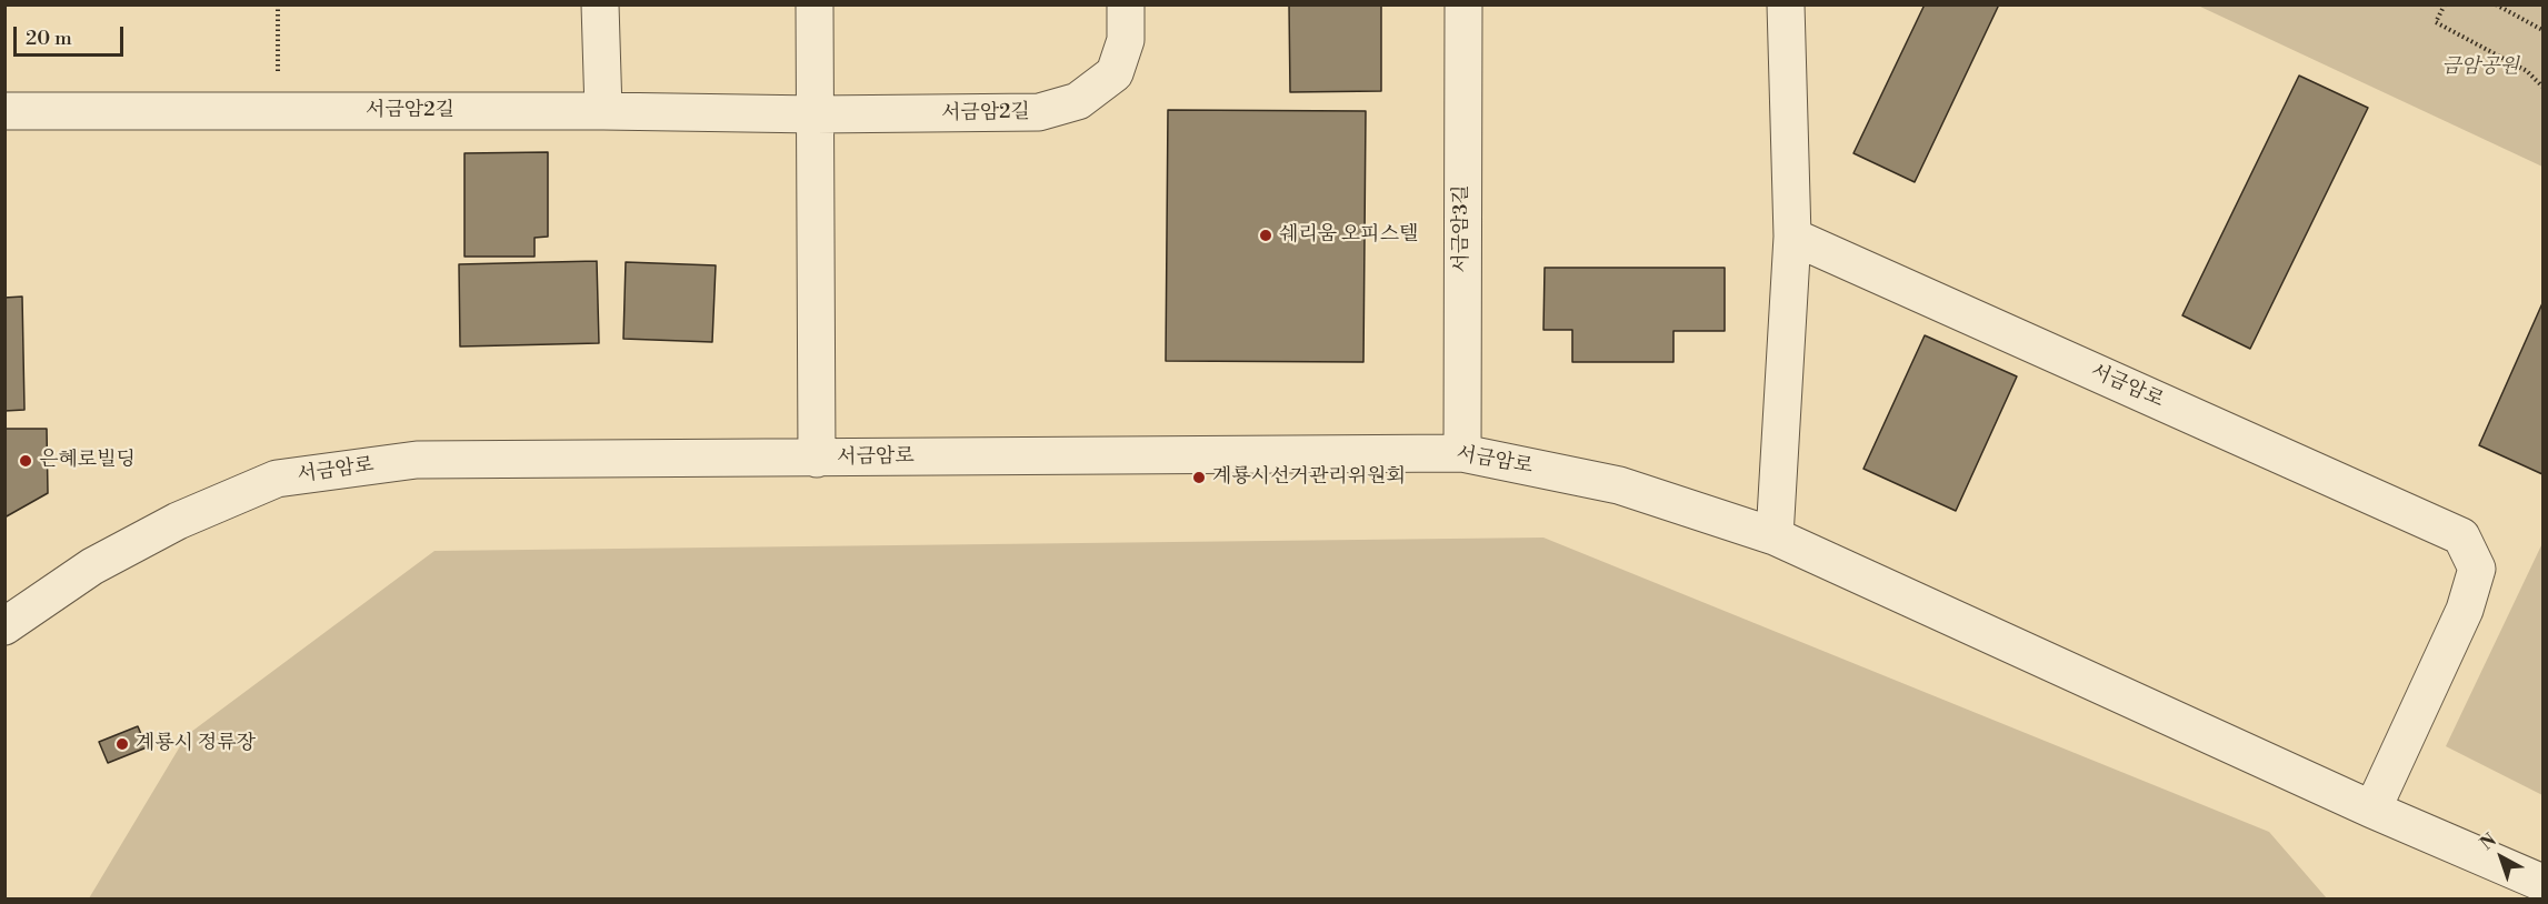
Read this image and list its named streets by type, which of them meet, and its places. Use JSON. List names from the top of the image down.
{
  "streets": {
    "street": ["서금암2길", "서금암3길", "서금암로"]
  },
  "crossings": [
    ["서금암3길", "서금암로"]
  ],
  "parks": ["금암공원"],
  "places": [
    "쉐리움 오피스텔",
    "은혜로빌딩",
    "계룡시선거관리위원회",
    "계룡시 정류장"
  ],
  "scale_bar": "20 m",
  "north": "top left"
}
